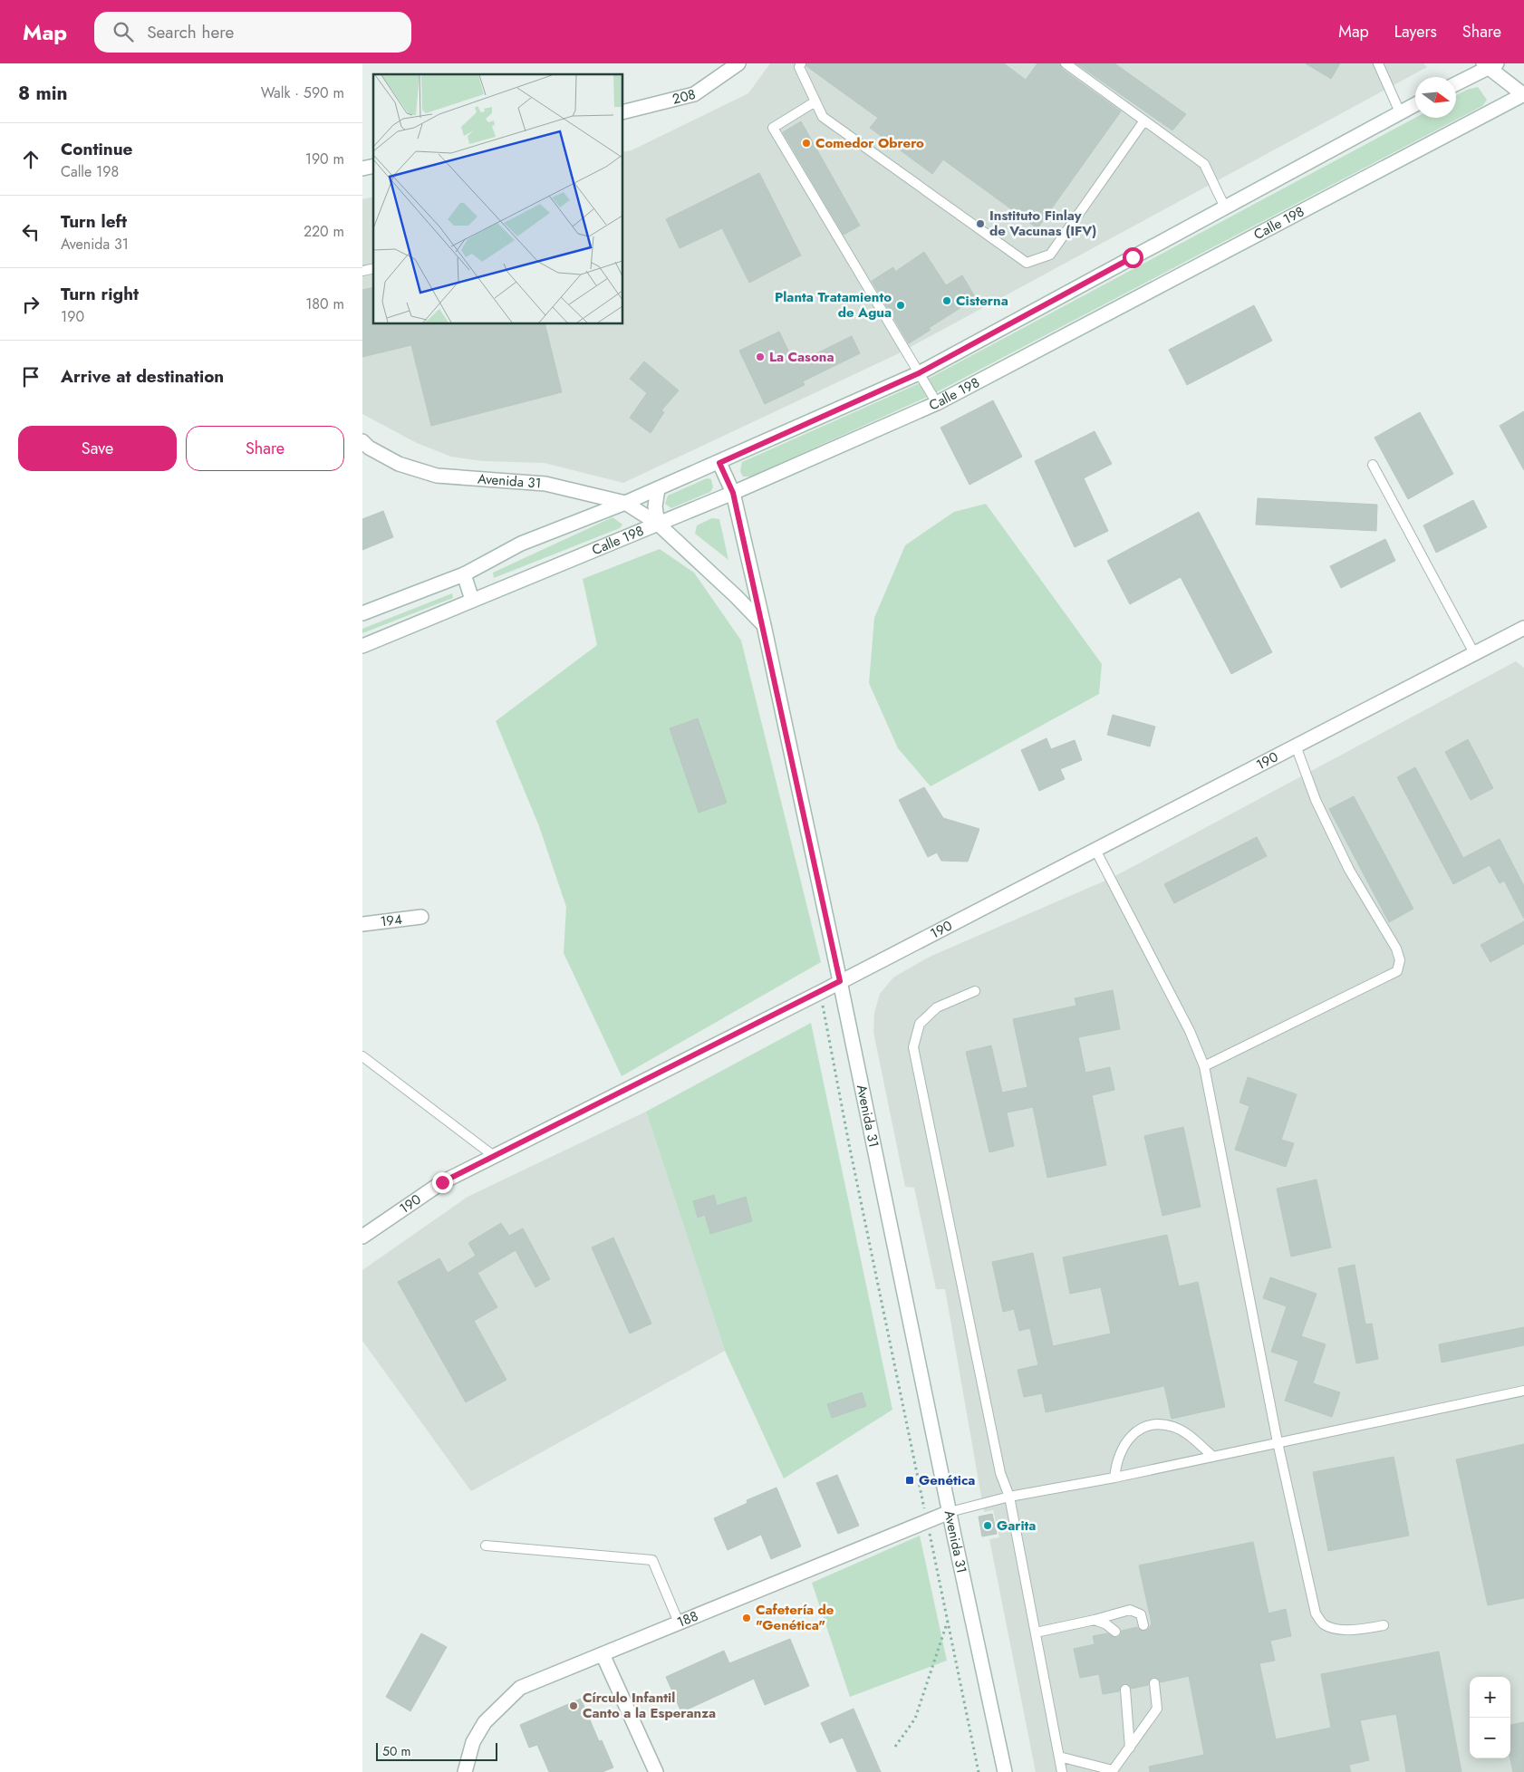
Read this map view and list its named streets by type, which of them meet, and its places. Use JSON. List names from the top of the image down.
{
  "streets": {
    "main road": [
      "208",
      "Calle 198",
      "Avenida 31",
      "190",
      "194",
      "188"
    ]
  },
  "crossings": [
    ["Calle 198", "Avenida 31"],
    ["Avenida 31", "190"],
    ["Avenida 31", "188"]
  ],
  "places": {
    "other": [
      "Comedor Obrero",
      "Instituto Finlay de Vacunas (IFV)",
      "Cisterna",
      "Planta Tratamiento de Agua",
      "La Casona",
      "Garita",
      "Cafetería de \"Genética\"",
      "Círculo Infantil Canto a la Esperanza"
    ],
    "transit": ["Genética"]
  },
  "scale_bar": "50 m",
  "north": "right",
  "page": {
    "header": "Map",
    "search": "Search here",
    "nav": ["Map", "Layers", "Share"],
    "heading": ["8 min", "Walk · 590 m"],
    "list": [
      ["Continue", "Calle 198", "190 m"],
      ["Turn left", "Avenida 31", "220 m"],
      ["Turn right", "190", "180 m"],
      "Arrive at destination"
    ],
    "buttons": ["Save", "Share"],
    "map_buttons": ["+", "−"],
    "scale": "50 m"
  }
}
